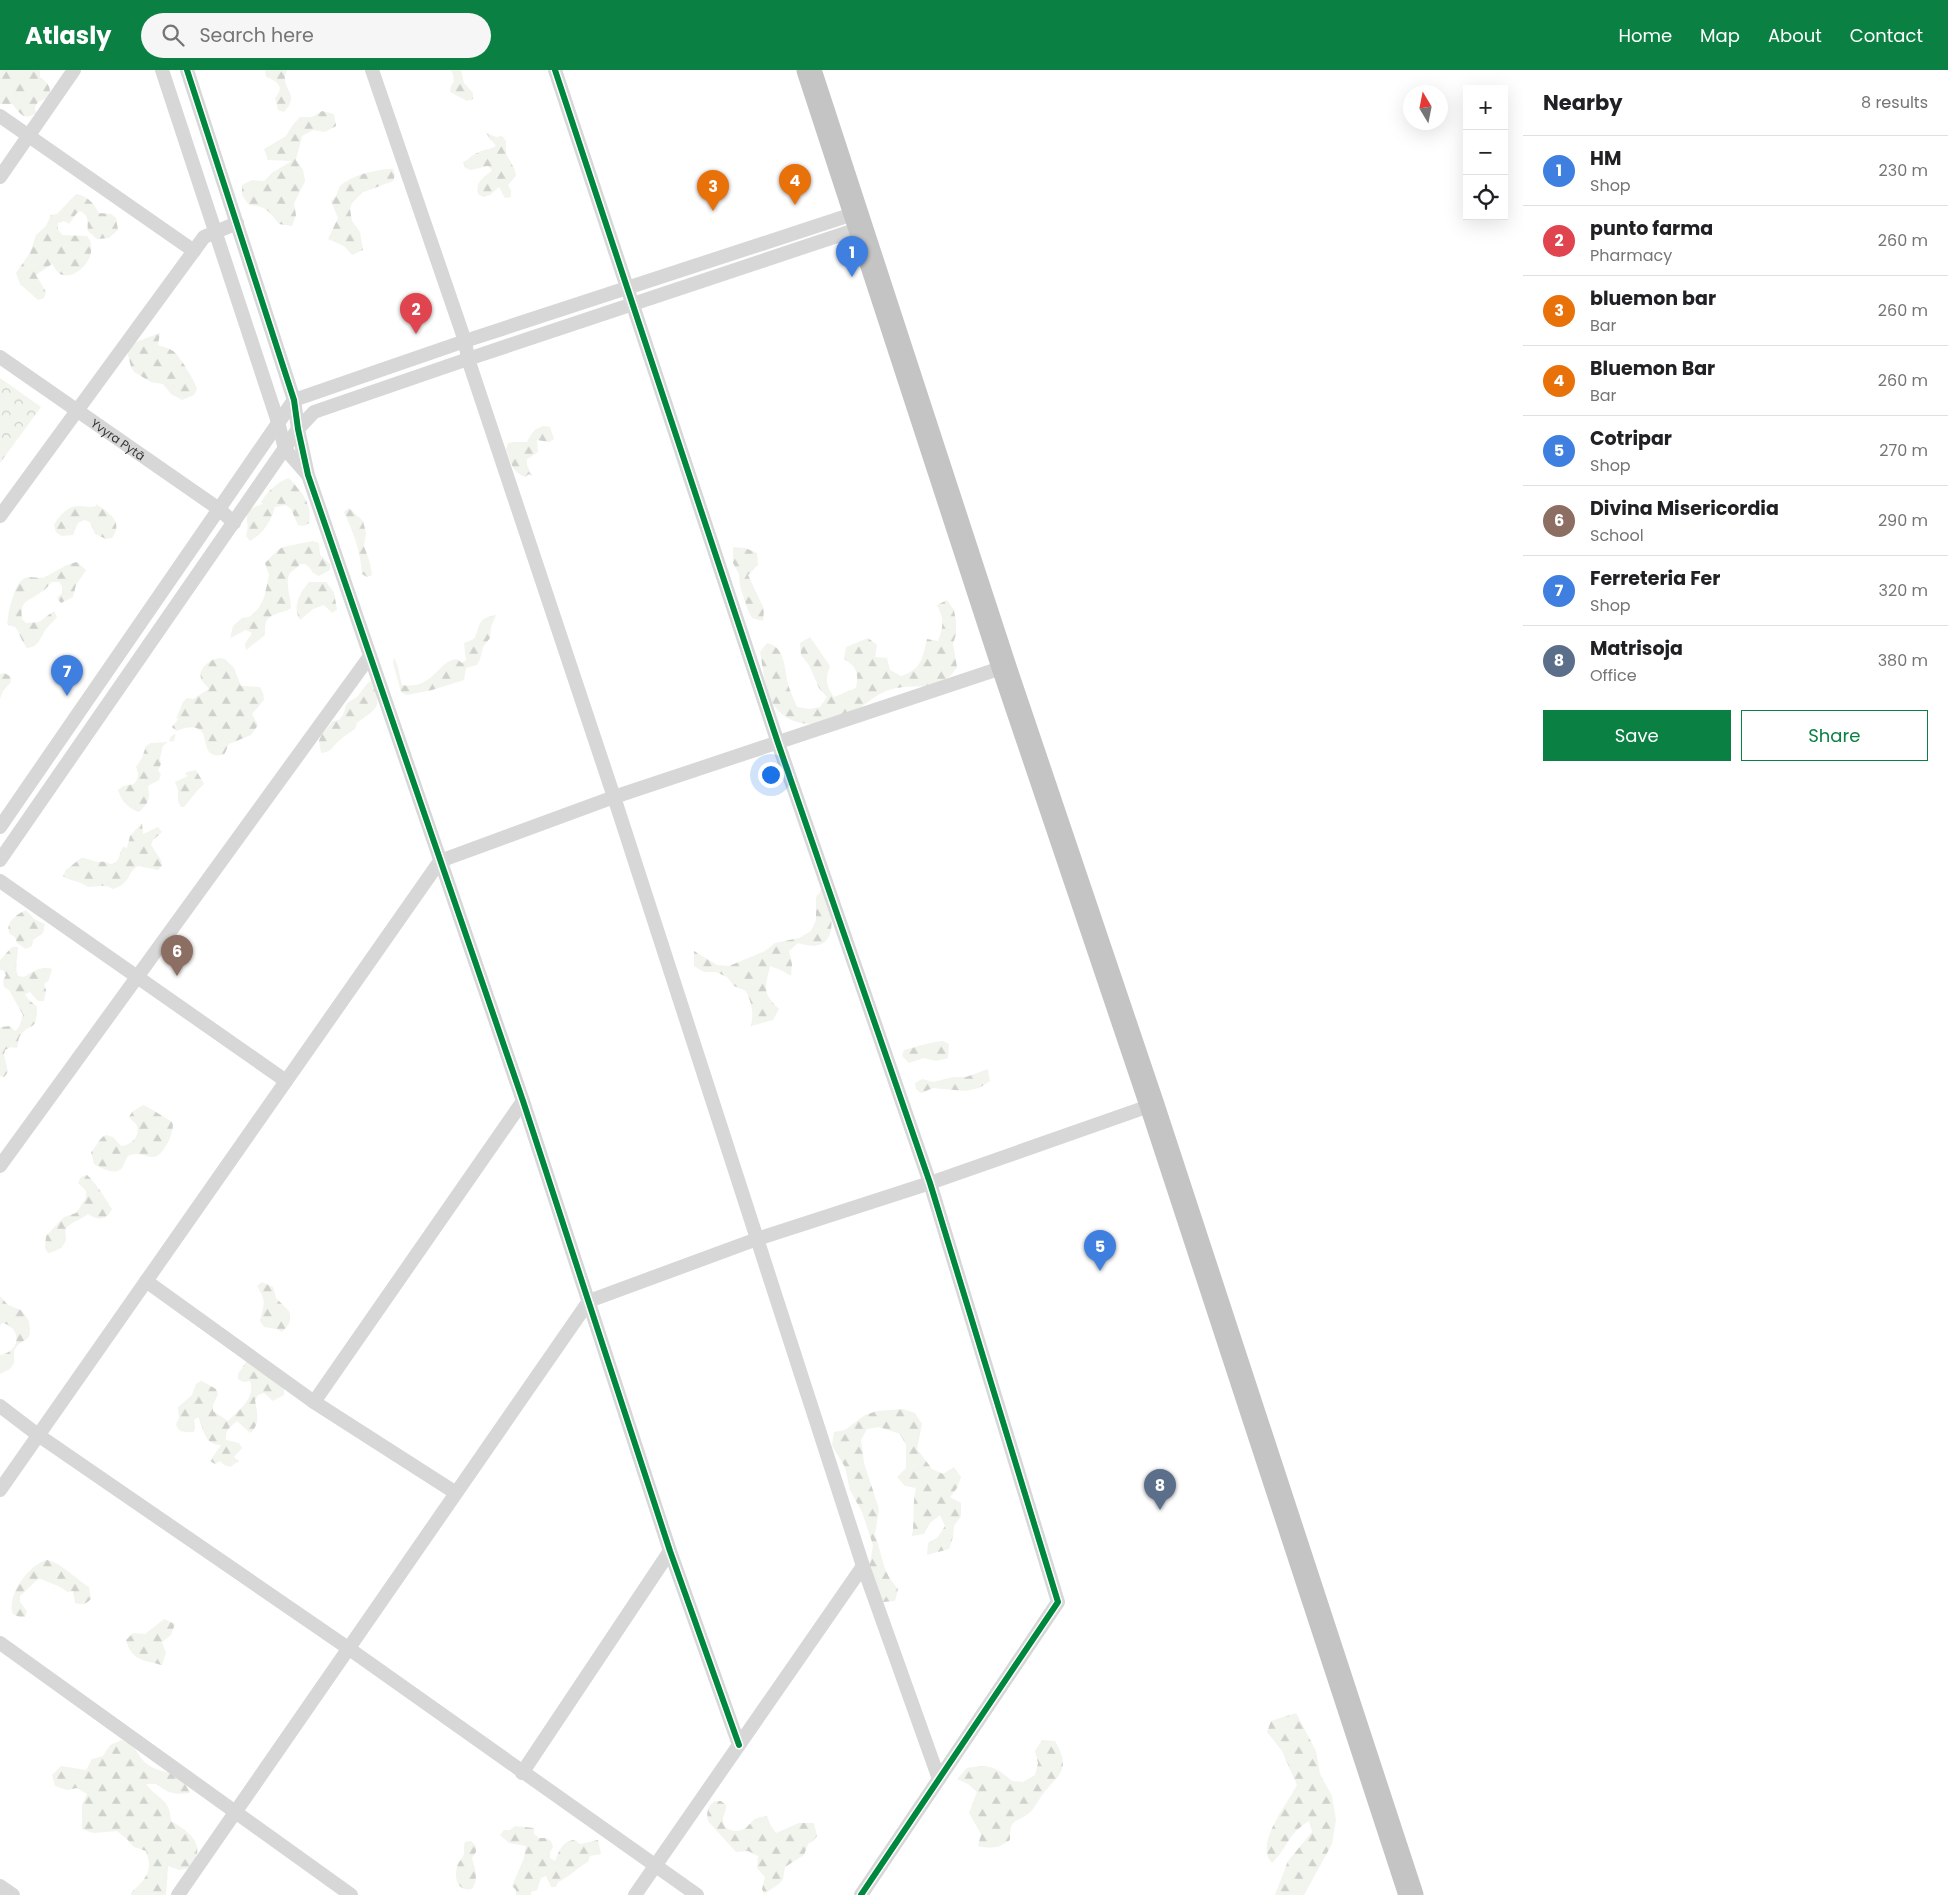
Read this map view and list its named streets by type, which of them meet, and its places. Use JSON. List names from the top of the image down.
{
  "streets": {
    "street": ["Yvyra Pytã"]
  },
  "north": "top",
  "page": {
    "header": "Atlasly",
    "search": "Search here",
    "nav": [
      "Home",
      "Map",
      "About",
      "Contact"
    ],
    "heading": ["Nearby", "8 results"],
    "map_buttons": ["+", "−"],
    "list": [
      {
        "mark": "1",
        "name": "HM",
        "note": "Shop",
        "value": "230 m"
      },
      {
        "mark": "2",
        "name": "punto farma",
        "note": "Pharmacy",
        "value": "260 m"
      },
      {
        "mark": "3",
        "name": "bluemon bar",
        "note": "Bar",
        "value": "260 m"
      },
      {
        "mark": "4",
        "name": "Bluemon Bar",
        "note": "Bar",
        "value": "260 m"
      },
      {
        "mark": "5",
        "name": "Cotripar",
        "note": "Shop",
        "value": "270 m"
      },
      {
        "mark": "6",
        "name": "Divina Misericordia",
        "note": "School",
        "value": "290 m"
      },
      {
        "mark": "7",
        "name": "Ferreteria Fer",
        "note": "Shop",
        "value": "320 m"
      },
      {
        "mark": "8",
        "name": "Matrisoja",
        "note": "Office",
        "value": "380 m"
      }
    ],
    "pins": [
      "4",
      "3",
      "1",
      "2",
      "7",
      "6",
      "5",
      "8"
    ],
    "buttons": ["Save", "Share"]
  }
}
